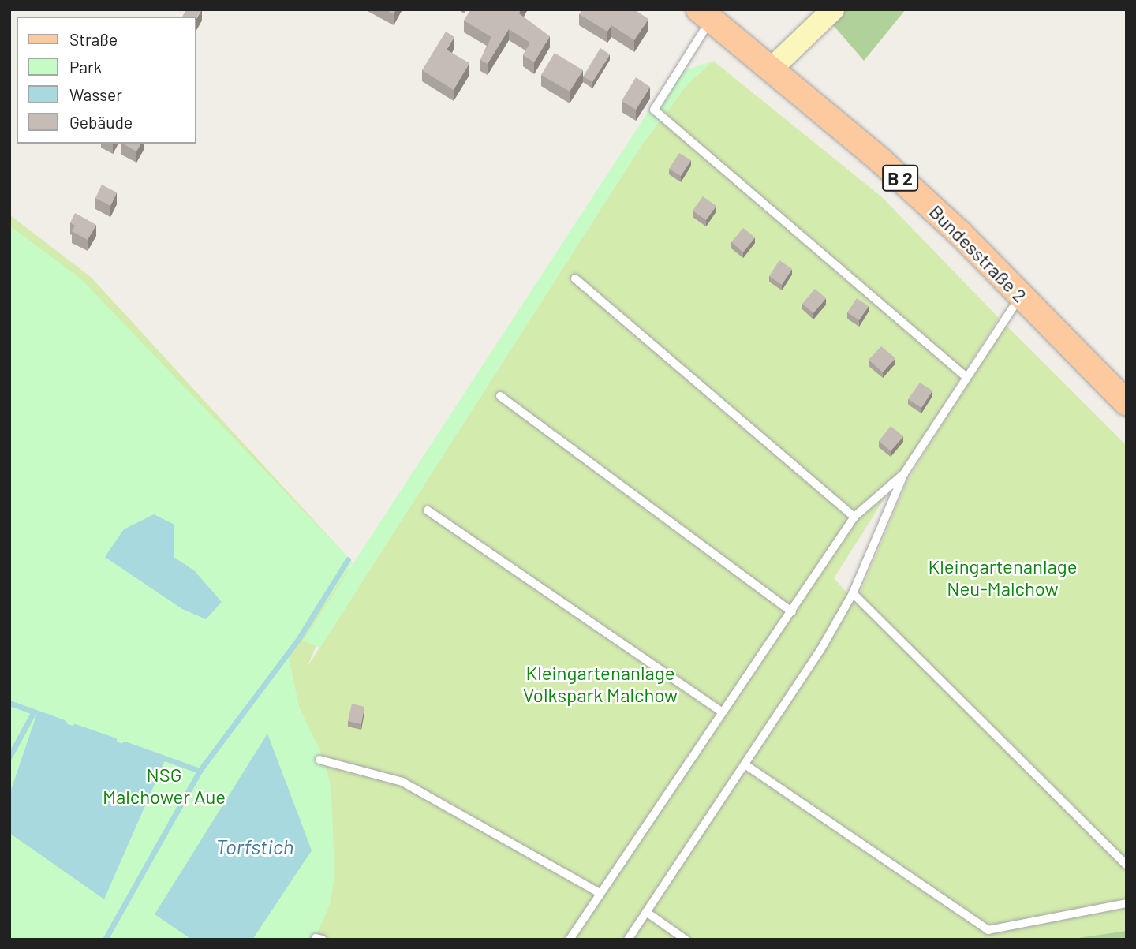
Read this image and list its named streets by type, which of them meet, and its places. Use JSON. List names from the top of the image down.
{
  "streets": {
    "main road": ["B 2", "Bundesstraße 2"]
  },
  "crossings": [
    ["B 2", "Bundesstraße 2"]
  ],
  "water": ["Torfstich"],
  "parks": ["Kleingartenanlage Neu-Malchow", "Kleingartenanlage Volkspark Malchow", "NSG Malchower Aue"],
  "legend": [
    "Straße",
    "Park",
    "Wasser",
    "Gebäude"
  ]
}
